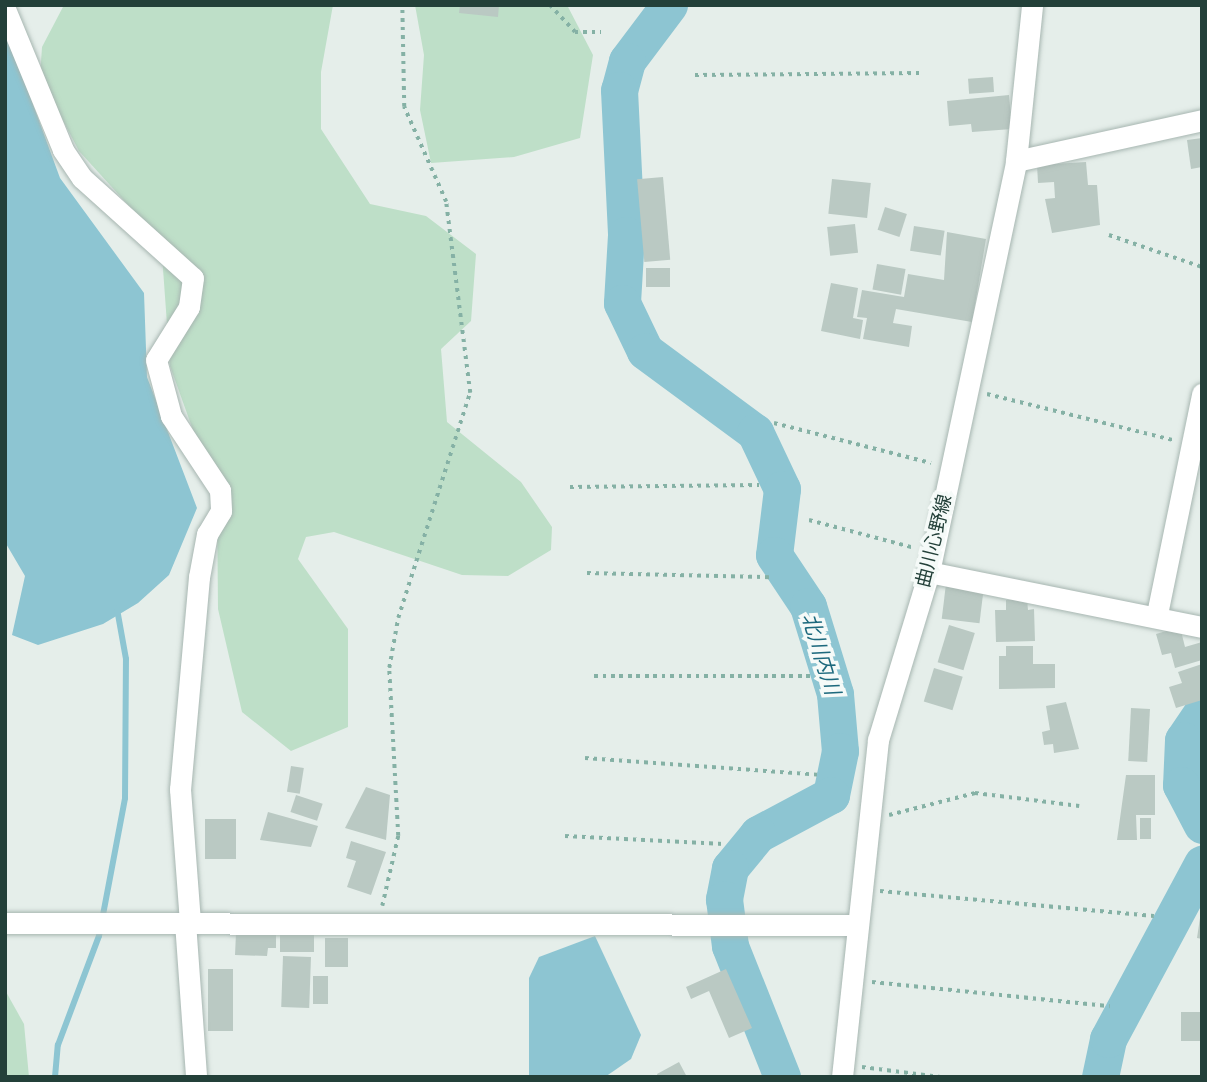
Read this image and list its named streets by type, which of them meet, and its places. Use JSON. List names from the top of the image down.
{
  "streets": {
    "street": ["曲川心野線"]
  },
  "water": ["北川内川"]
}
